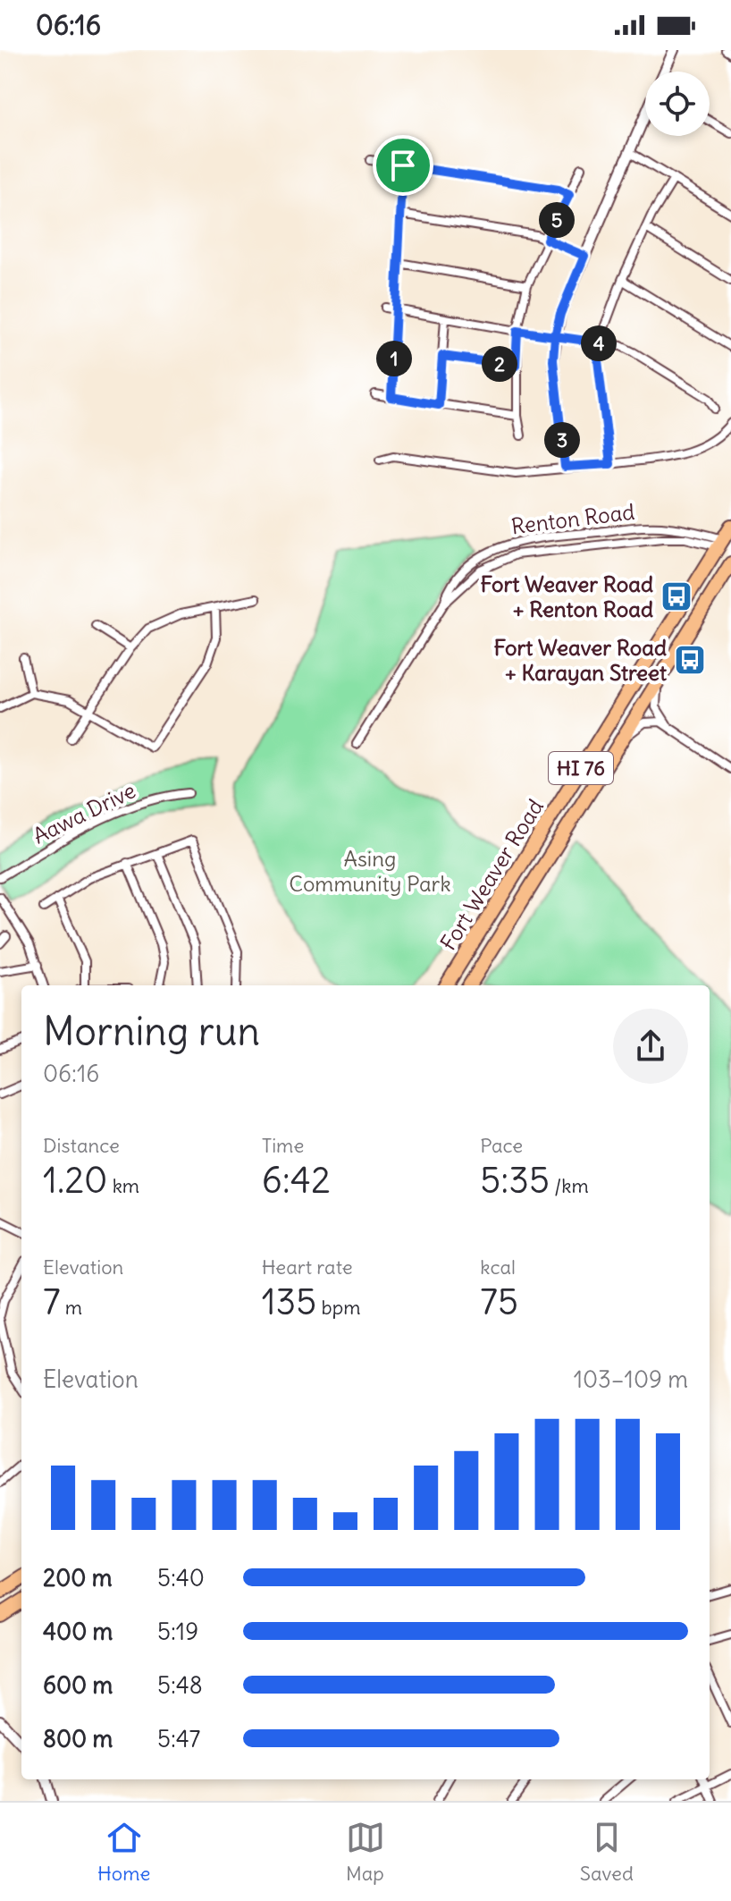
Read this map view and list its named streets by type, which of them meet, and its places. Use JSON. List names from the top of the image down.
{
  "streets": {
    "main road": ["HI 76", "Fort Weaver Road"],
    "street": ["Renton Road", "Aawa Drive"]
  },
  "crossings": [
    ["Renton Road", "Fort Weaver Road"]
  ],
  "parks": ["Asing Community Park"],
  "places": {
    "bus stop": ["Fort Weaver Road + Renton Road", "Fort Weaver Road + Karayan Street"]
  },
  "page": {
    "status": "06:16",
    "pins": [
      "5",
      "4",
      "1",
      "2",
      "3"
    ],
    "heading": ["Morning run", "06:16"],
    "stats": [
      ["Distance", "1.20 km"],
      ["Time", "6:42"],
      ["Pace", "5:35 /km"],
      ["Elevation", "7 m"],
      ["Heart rate", "135 bpm"],
      ["kcal", "75"]
    ],
    "chart": ["Elevation", "103–109 m"],
    "list": [
      {
        "name": "200 m",
        "note": "5:40"
      },
      {
        "name": "400 m",
        "note": "5:19"
      },
      {
        "name": "600 m",
        "note": "5:48"
      },
      {
        "name": "800 m",
        "note": "5:47"
      }
    ],
    "tabs": ["Home", "Map", "Saved"]
  }
}
